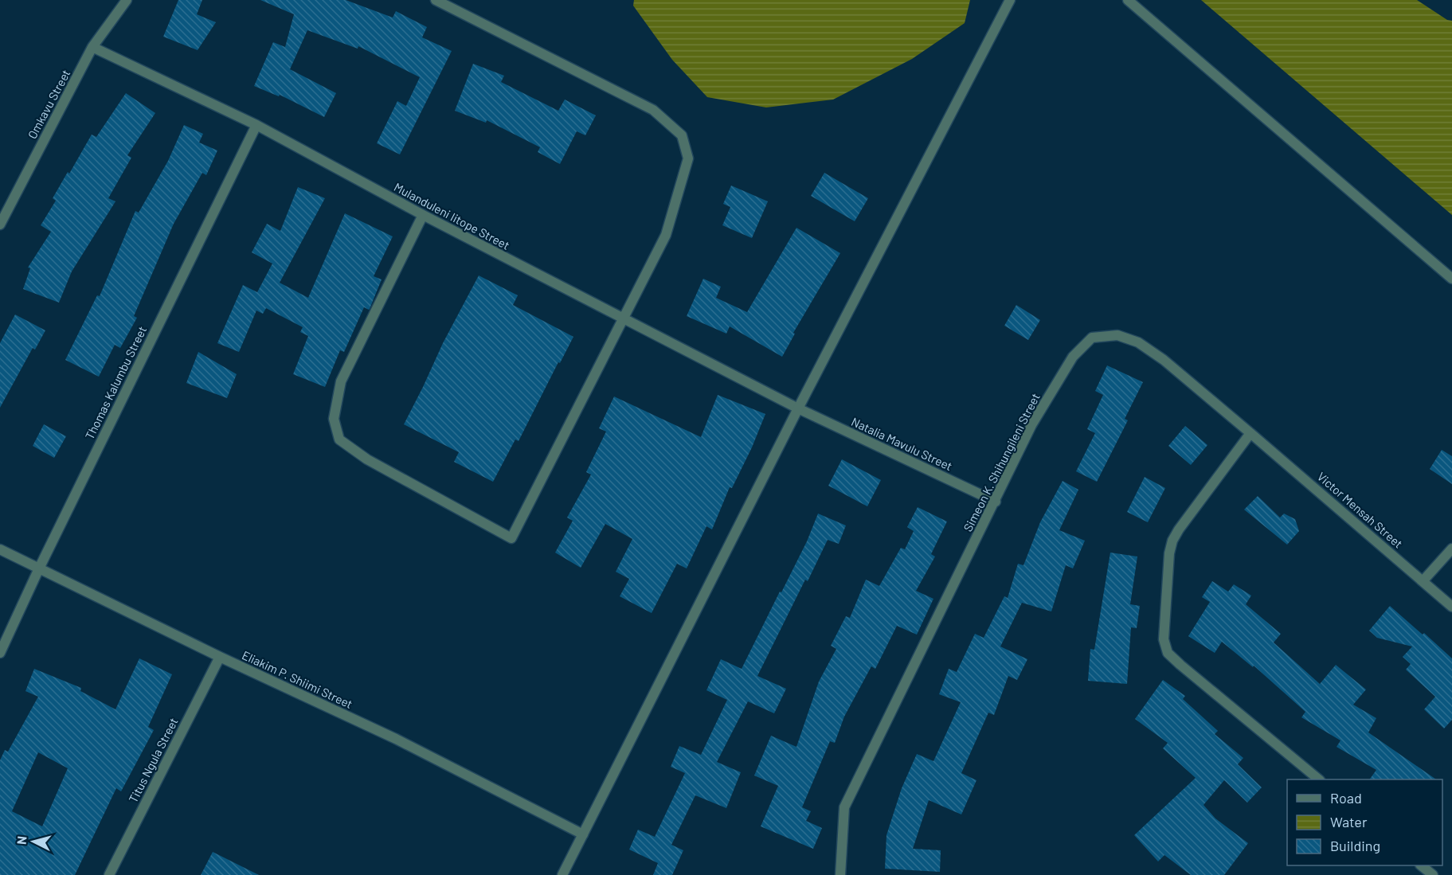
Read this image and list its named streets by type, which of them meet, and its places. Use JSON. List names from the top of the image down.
{
  "streets": {
    "street": [
      "Omkavu Street",
      "Mulanduleni Iitope Street",
      "Thomas Kalumbu Street",
      "Natalia Mavulu Street",
      "Simeon K. Shihungileni Street",
      "Victor Mensah Street",
      "Eliakim P. Shiimi Street",
      "Titus Ngula Street"
    ]
  },
  "crossings": [
    ["Omkavu Street", "Mulanduleni Iitope Street"],
    ["Mulanduleni Iitope Street", "Thomas Kalumbu Street"],
    ["Mulanduleni Iitope Street", "Natalia Mavulu Street"],
    ["Thomas Kalumbu Street", "Eliakim P. Shiimi Street"],
    ["Natalia Mavulu Street", "Simeon K. Shihungileni Street"],
    ["Simeon K. Shihungileni Street", "Victor Mensah Street"],
    ["Eliakim P. Shiimi Street", "Titus Ngula Street"]
  ],
  "legend": ["Road", "Water", "Building"],
  "north": "left"
}
